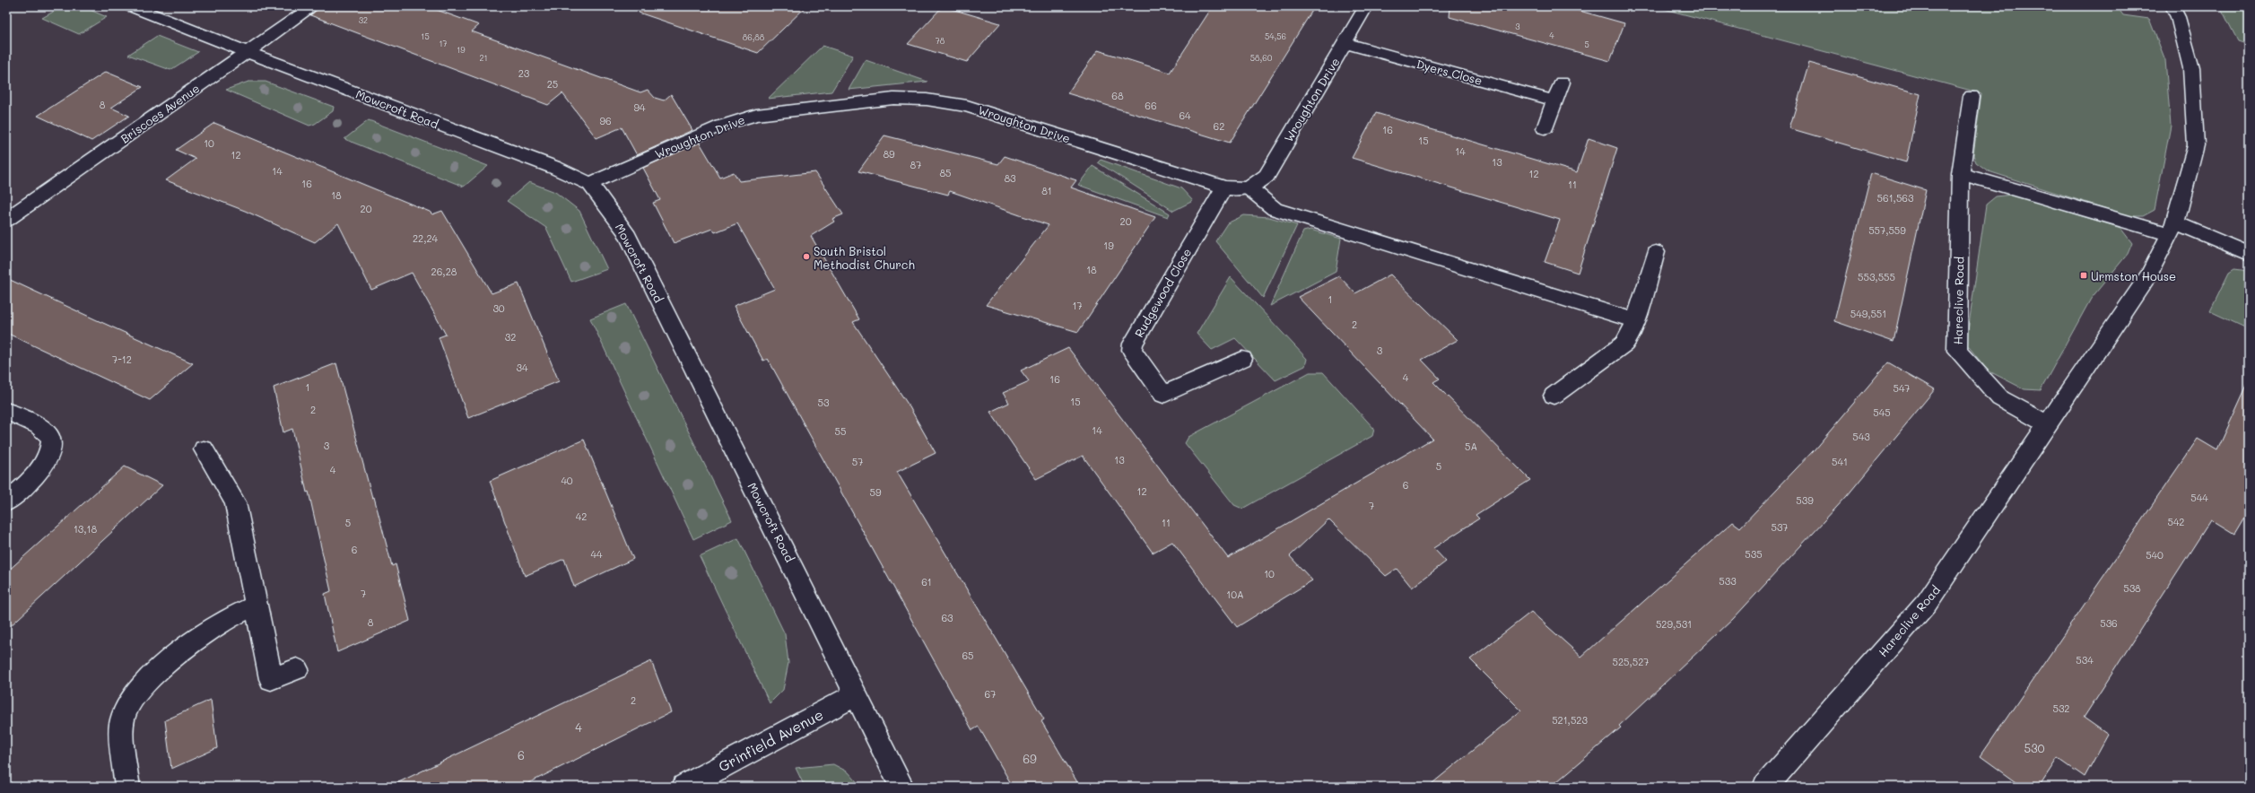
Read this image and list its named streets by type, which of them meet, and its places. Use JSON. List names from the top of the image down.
{
  "streets": {
    "street": [
      "Dyers Close",
      "Wroughton Drive",
      "Mowcroft Road",
      "Briscoes Avenue",
      "Rudgewood Close",
      "Hareclive Road",
      "Grinfield Avenue"
    ]
  },
  "crossings": [
    ["Dyers Close", "Wroughton Drive"],
    ["Wroughton Drive", "Mowcroft Road"],
    ["Wroughton Drive", "Rudgewood Close"],
    ["Mowcroft Road", "Briscoes Avenue"],
    ["Mowcroft Road", "Grinfield Avenue"]
  ],
  "places": {
    "other": ["South Bristol Methodist Church"],
    "transit": ["Urmston House"]
  },
  "house_numbers": [
    "32",
    "3",
    "4",
    "15",
    "54,56",
    "86,88",
    "78",
    "17",
    "5",
    "19",
    "21",
    "58,60",
    "23",
    "25",
    "68",
    "8",
    "66",
    "94",
    "64",
    "96",
    "62",
    "16",
    "15",
    "10",
    "14",
    "89",
    "12",
    "13",
    "87",
    "14",
    "85",
    "12",
    "83",
    "16",
    "11",
    "81",
    "18",
    "561,563",
    "20",
    "20",
    "557,559",
    "22,24",
    "19",
    "18",
    "26,28",
    "553,555",
    "1",
    "17",
    "30",
    "549,551",
    "2",
    "32",
    "3",
    "7-12",
    "34",
    "4",
    "16",
    "1",
    "547",
    "15",
    "53",
    "2",
    "545",
    "14",
    "55",
    "543",
    "3",
    "5A",
    "13",
    "57",
    "541",
    "5",
    "4",
    "40",
    "6",
    "12",
    "59",
    "544",
    "539",
    "7",
    "42",
    "542",
    "5",
    "11",
    "537",
    "13,18",
    "6",
    "44",
    "535",
    "540",
    "10",
    "533",
    "61",
    "538",
    "7",
    "10A",
    "63",
    "8",
    "536",
    "529,531",
    "65",
    "534",
    "525,527",
    "67",
    "2",
    "532",
    "521,523",
    "4",
    "530",
    "6",
    "69"
  ]
}
